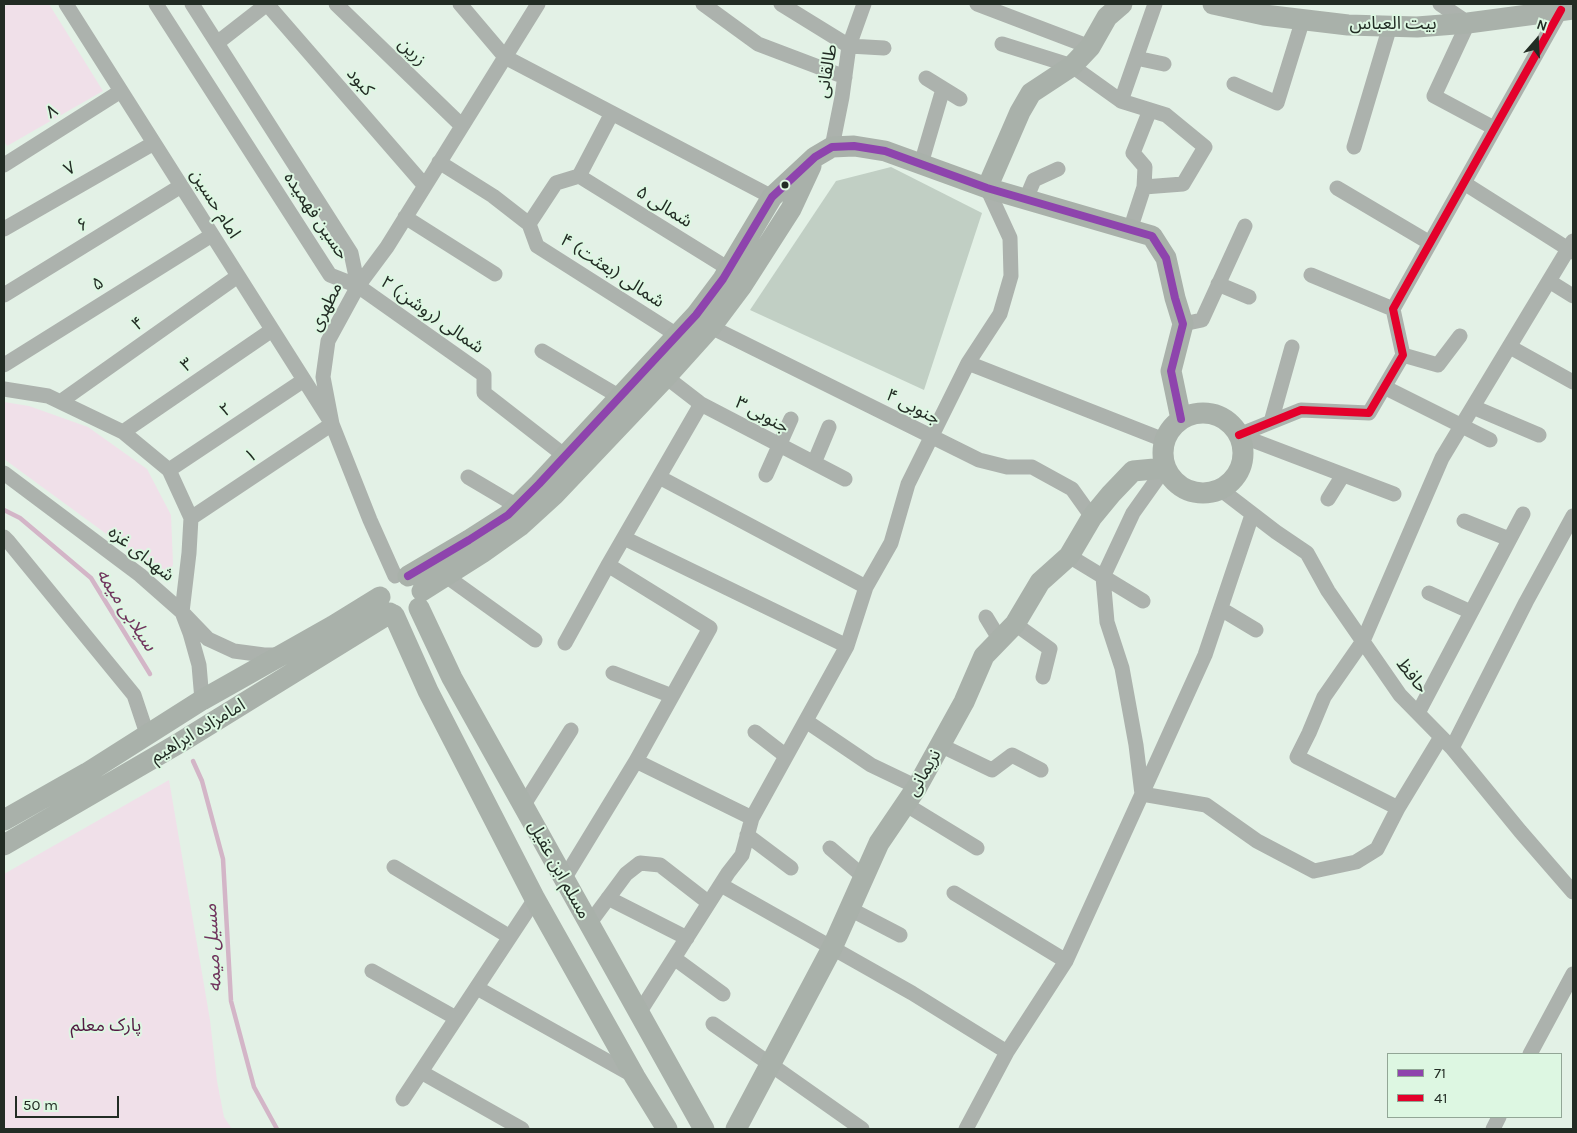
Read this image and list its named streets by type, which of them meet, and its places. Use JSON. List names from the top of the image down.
{
  "streets": {
    "street": [
      "بیت العباس",
      "زرین",
      "طالقانی",
      "کبود",
      "۸",
      "۷",
      "امام حسین",
      "۵ شمالی",
      "حسین فهمیده",
      "۶",
      "۴ شمالی (بعثت)",
      "۵",
      "مطهری",
      "۲ شمالی (روشن)",
      "۴",
      "۳",
      "۴ جنوبی",
      "۲",
      "۳ جنوبی",
      "۱",
      "شهدای غزه",
      "حافظ",
      "امامزاده ابراهیم",
      "نریمانی",
      "مسلم ابن عقیل"
    ]
  },
  "crossings": [
    ["زرین", "مطهری"],
    ["کبود", "مطهری"],
    ["۸", "امام حسین"],
    ["۷", "امام حسین"],
    ["امام حسین", "۶"],
    ["امام حسین", "۵"],
    ["امام حسین", "مطهری"],
    ["امام حسین", "۴"],
    ["امام حسین", "۳"],
    ["امام حسین", "۲"],
    ["امام حسین", "۱"],
    ["حسین فهمیده", "مطهری"],
    ["حسین فهمیده", "۲ شمالی (روشن)"],
    ["۴ شمالی (بعثت)", "مطهری"],
    ["مطهری", "۲ شمالی (روشن)"],
    ["مطهری", "۱"],
    ["مطهری", "مسلم ابن عقیل"],
    ["۴ جنوبی", "نریمانی"],
    ["شهدای غزه", "امامزاده ابراهیم"],
    ["حافظ", "نریمانی"],
    ["امامزاده ابراهیم", "مسلم ابن عقیل"]
  ],
  "water": ["سیلابی میمه", "مسیل میمه"],
  "parks": ["پارک معلم"],
  "lines": ["transit line 41", "transit line 71"],
  "legend": ["71", "41"],
  "scale_bar": "50 m",
  "north": "top"
}
